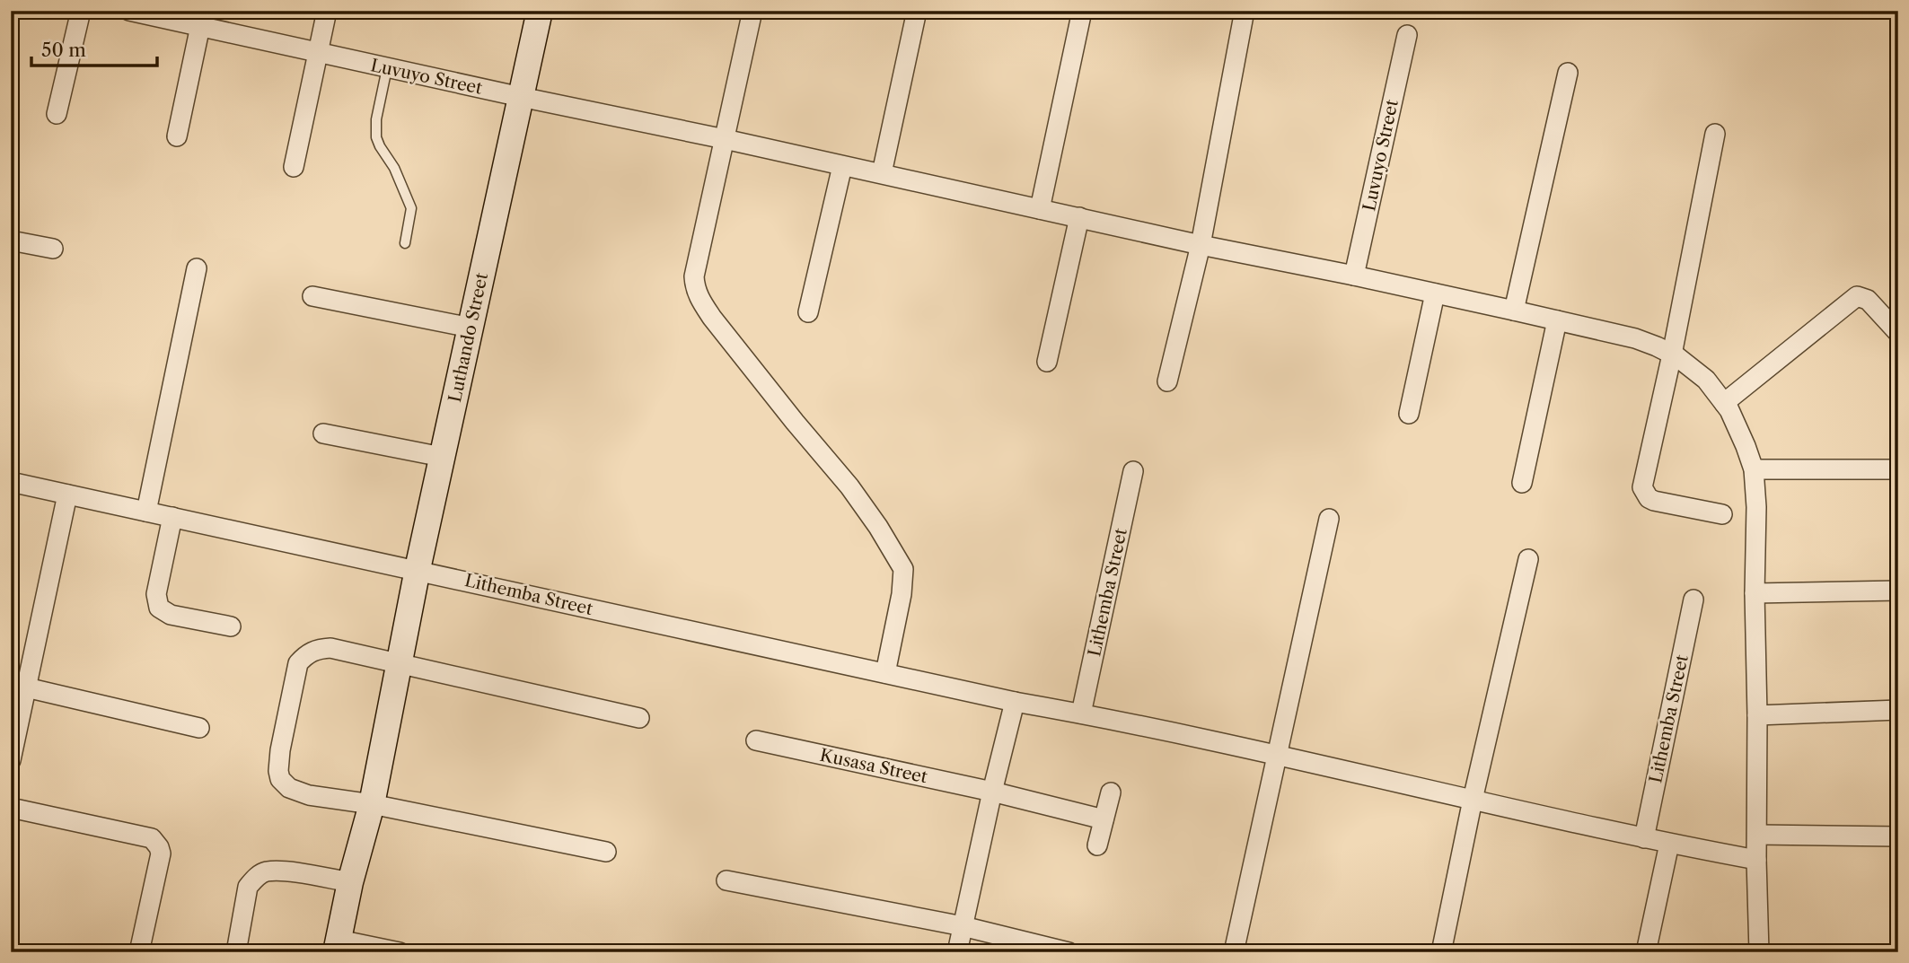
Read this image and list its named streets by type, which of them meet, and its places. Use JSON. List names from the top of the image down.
{
  "streets": {
    "street": [
      "Luvuyo Street",
      "Luthando Street",
      "Lithemba Street",
      "Kusasa Street"
    ]
  },
  "crossings": [
    ["Luvuyo Street", "Luthando Street"],
    ["Luvuyo Street", "Lithemba Street"],
    ["Luthando Street", "Lithemba Street"]
  ],
  "scale_bar": "50 m"
}
